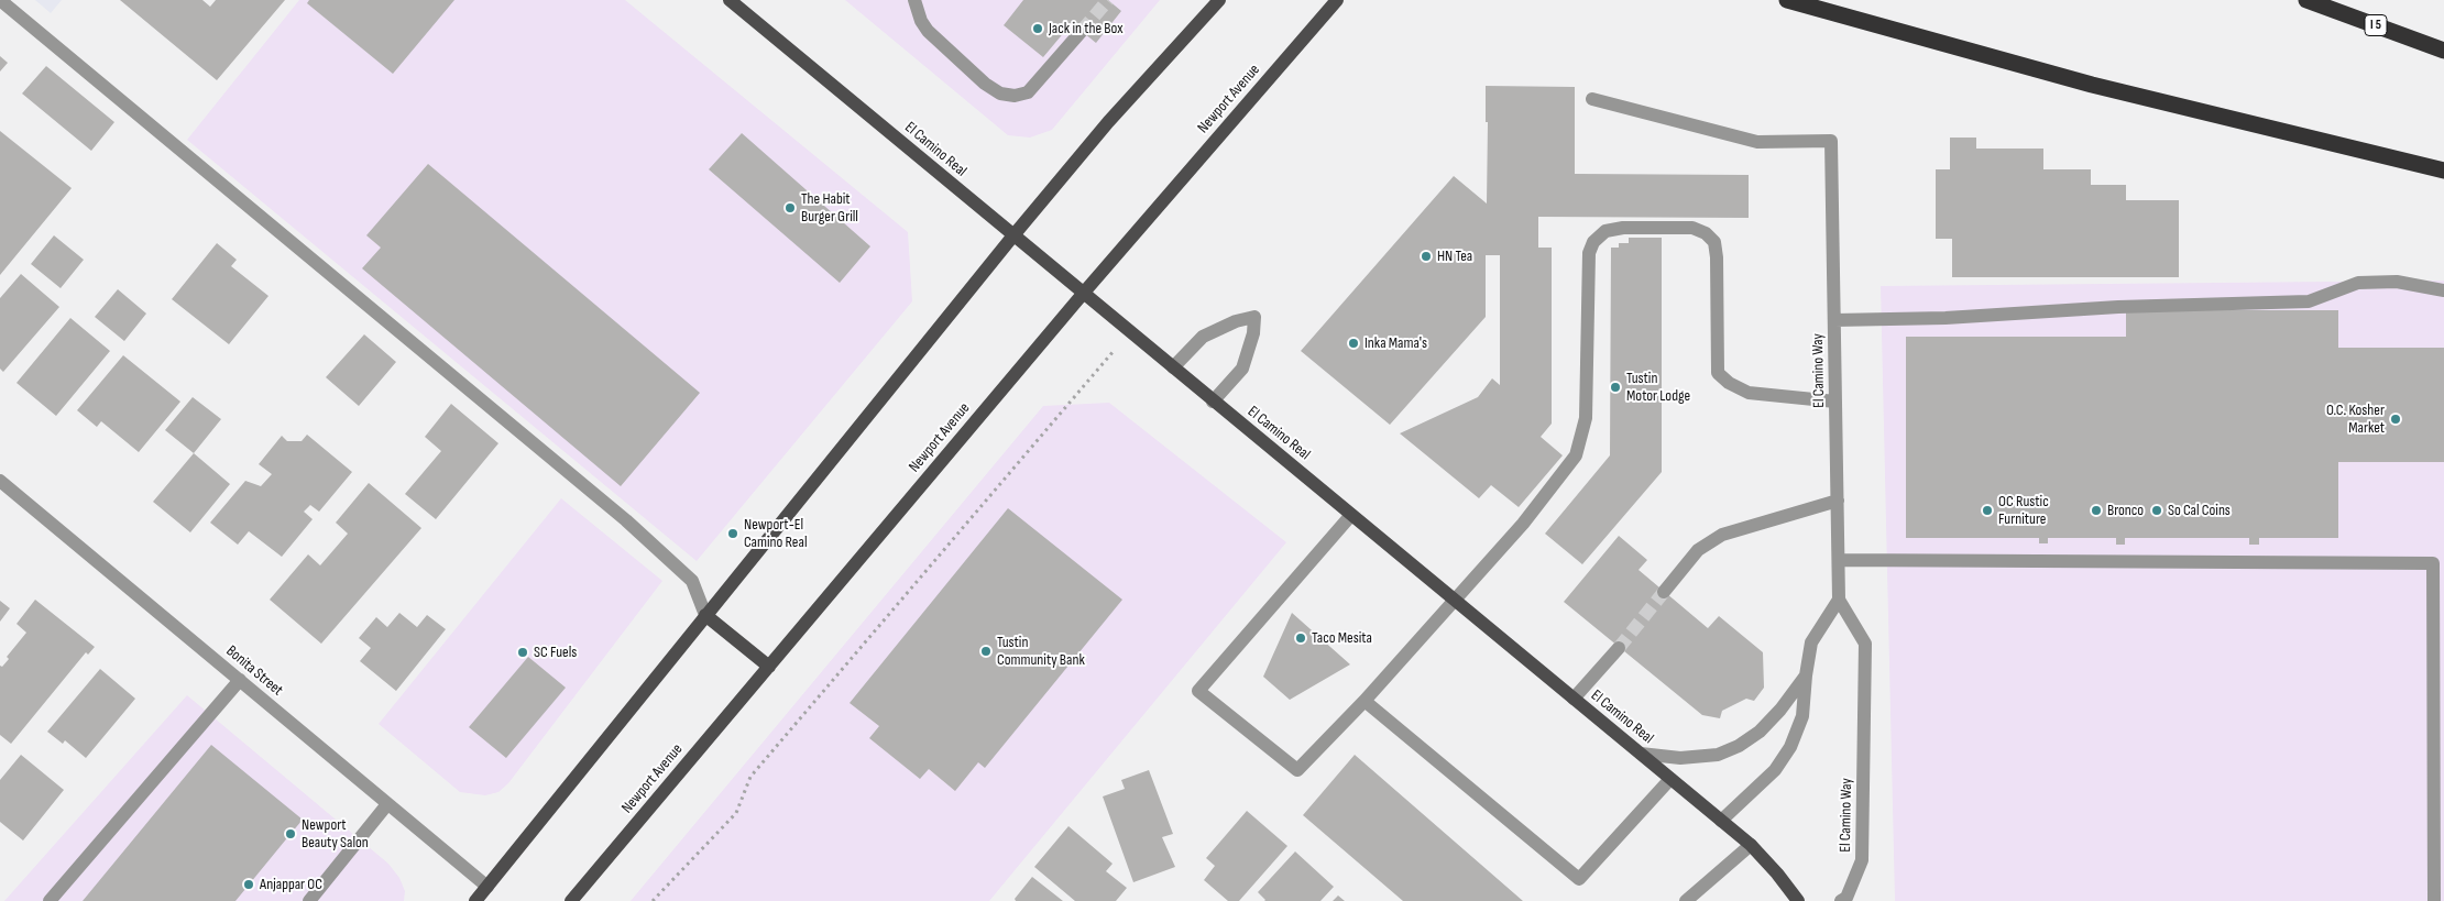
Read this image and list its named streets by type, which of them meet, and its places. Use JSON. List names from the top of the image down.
{
  "streets": {
    "highway": ["I 5"],
    "main road": ["Newport Avenue", "El Camino Real"],
    "street": ["El Camino Way", "Bonita Street"]
  },
  "crossings": [
    ["Newport Avenue", "El Camino Real"]
  ],
  "places": [
    "Jack in the Box",
    "The Habit Burger Grill",
    "HN Tea",
    "Inka Mama's",
    "Tustin Motor Lodge",
    "O.C. Kosher Market",
    "OC Rustic Furniture",
    "Bronco",
    "So Cal Coins",
    "Newport-El Camino Real",
    "Taco Mesita",
    "Tustin Community Bank",
    "SC Fuels",
    "Newport Beauty Salon",
    "Anjappar OC"
  ]
}
